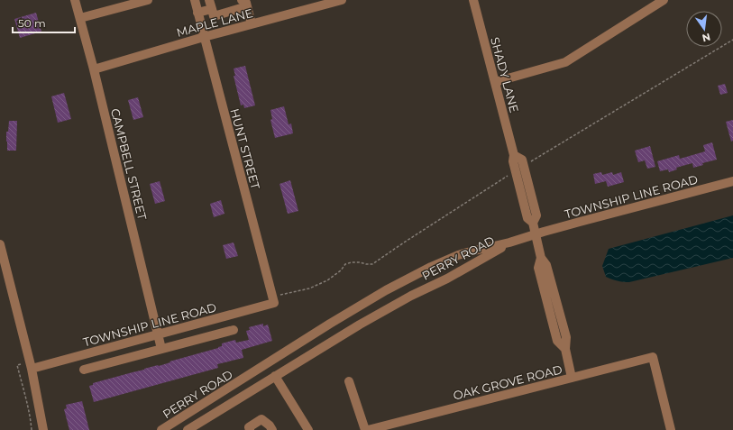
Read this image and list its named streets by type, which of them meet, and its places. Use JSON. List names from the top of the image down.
{
  "streets": {
    "street": [
      "MAPLE LANE",
      "SHADY LANE",
      "HUNT STREET",
      "CAMPBELL STREET",
      "TOWNSHIP LINE ROAD",
      "PERRY ROAD",
      "OAK GROVE ROAD"
    ]
  },
  "crossings": [
    ["MAPLE LANE", "HUNT STREET"],
    ["MAPLE LANE", "CAMPBELL STREET"],
    ["SHADY LANE", "TOWNSHIP LINE ROAD"],
    ["HUNT STREET", "TOWNSHIP LINE ROAD"],
    ["CAMPBELL STREET", "TOWNSHIP LINE ROAD"],
    ["TOWNSHIP LINE ROAD", "PERRY ROAD"]
  ],
  "scale_bar": "50 m",
  "north": "bottom"
}
